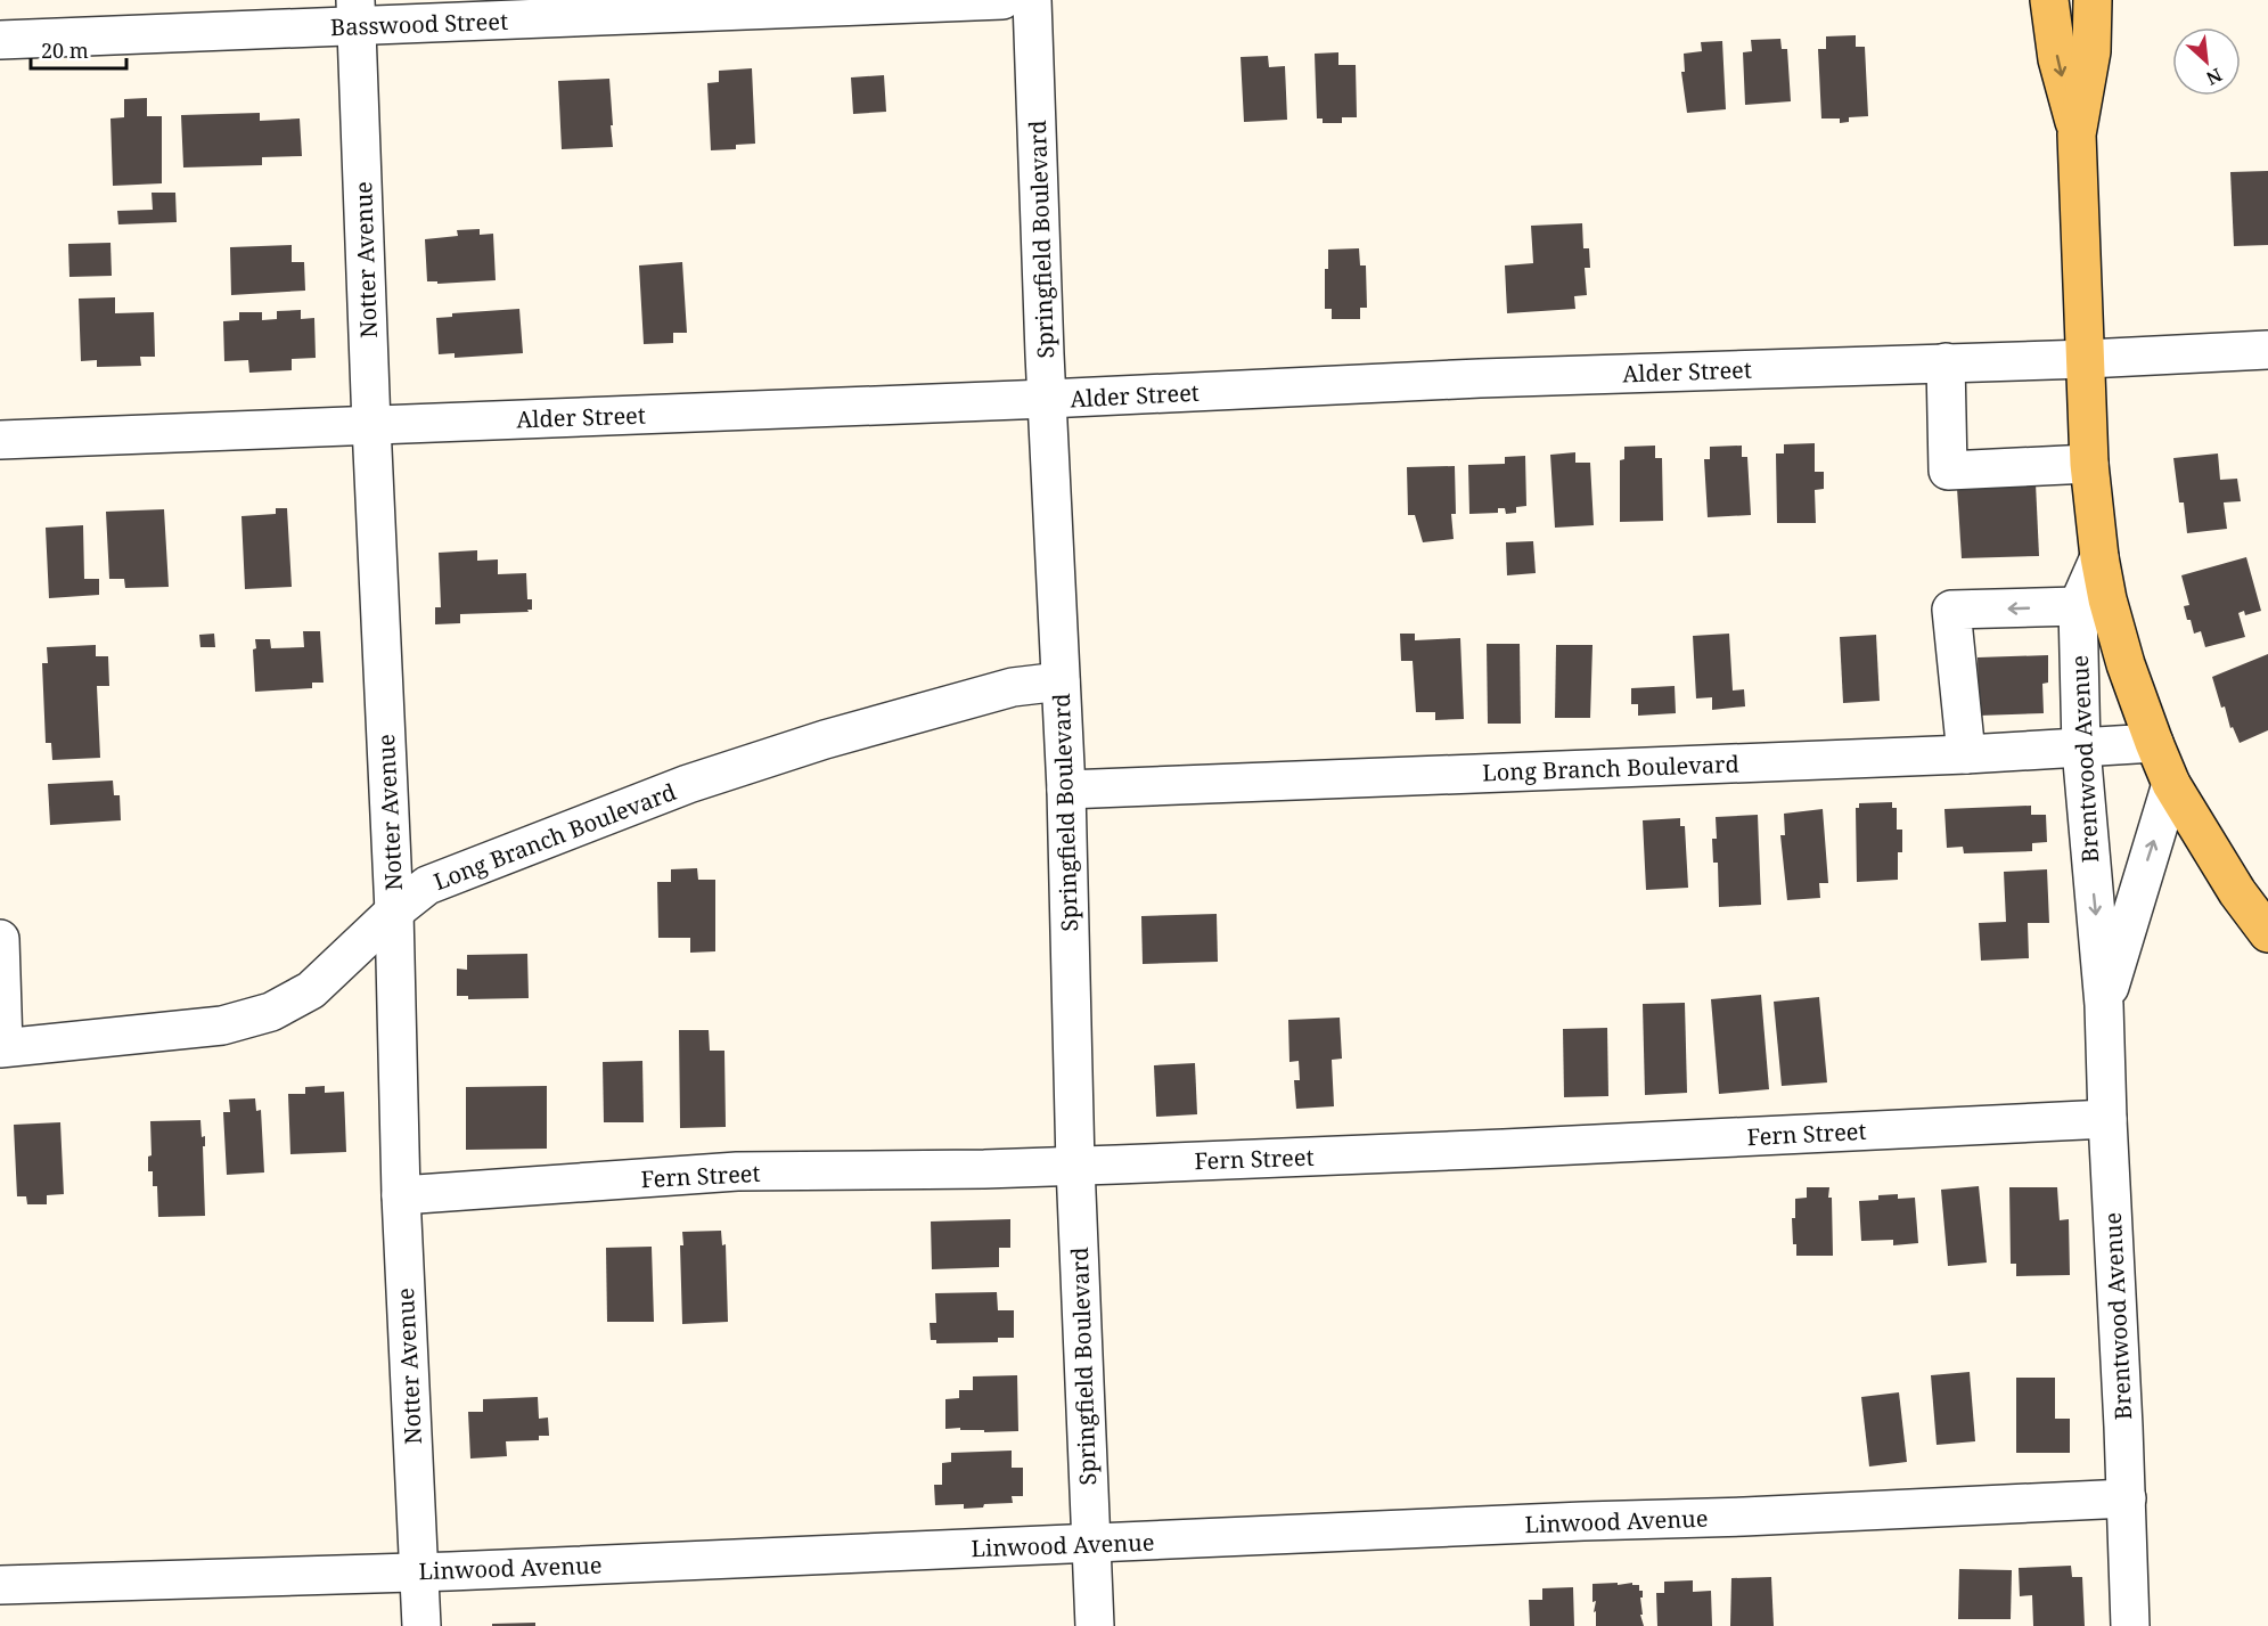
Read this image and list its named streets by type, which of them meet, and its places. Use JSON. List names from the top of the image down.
{
  "streets": {
    "main road": ["Brentwood Avenue"],
    "street": [
      "Basswood Street",
      "Springfield Boulevard",
      "Notter Avenue",
      "Alder Street",
      "Long Branch Boulevard",
      "Fern Street",
      "Linwood Avenue"
    ]
  },
  "crossings": [
    ["Basswood Street", "Notter Avenue"],
    ["Springfield Boulevard", "Alder Street"],
    ["Springfield Boulevard", "Long Branch Boulevard"],
    ["Springfield Boulevard", "Fern Street"],
    ["Springfield Boulevard", "Linwood Avenue"],
    ["Notter Avenue", "Alder Street"],
    ["Notter Avenue", "Long Branch Boulevard"],
    ["Notter Avenue", "Fern Street"],
    ["Notter Avenue", "Linwood Avenue"],
    ["Alder Street", "Brentwood Avenue"],
    ["Brentwood Avenue", "Long Branch Boulevard"],
    ["Brentwood Avenue", "Fern Street"],
    ["Brentwood Avenue", "Linwood Avenue"]
  ],
  "scale_bar": "20 m",
  "north": "bottom right"
}
